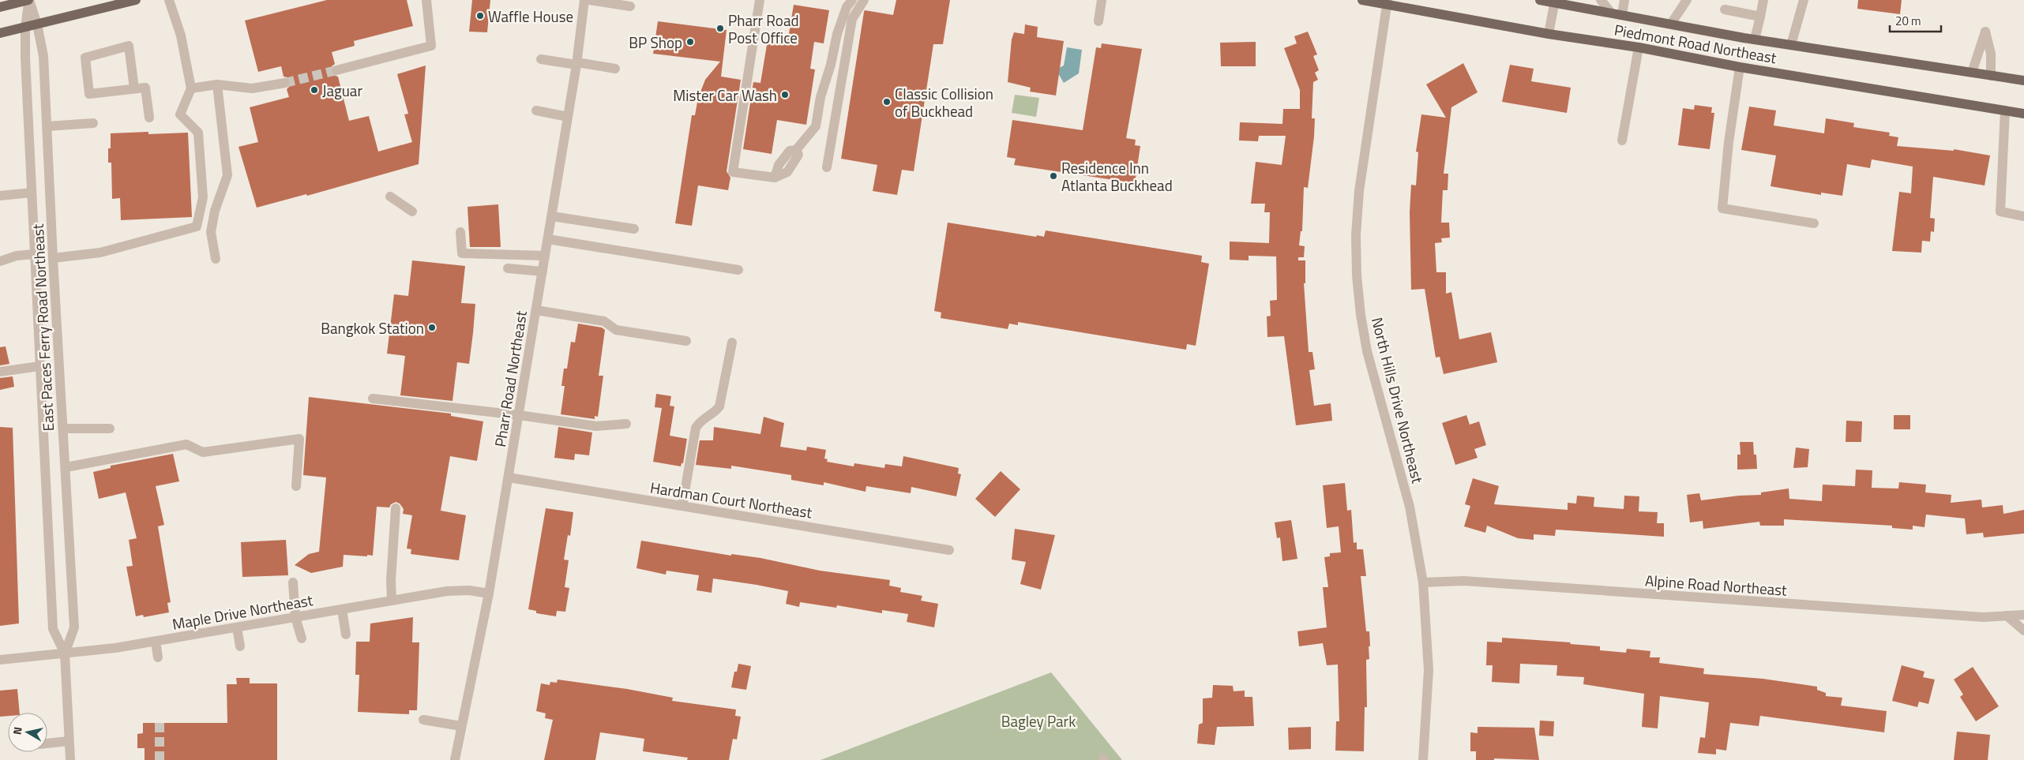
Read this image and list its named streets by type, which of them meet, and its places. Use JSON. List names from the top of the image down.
{
  "streets": {
    "main road": ["Piedmont Road Northeast"],
    "street": [
      "East Paces Ferry Road Northeast",
      "Pharr Road Northeast",
      "North Hills Drive Northeast",
      "Hardman Court Northeast",
      "Alpine Road Northeast",
      "Maple Drive Northeast"
    ]
  },
  "crossings": [
    ["Piedmont Road Northeast", "North Hills Drive Northeast"],
    ["East Paces Ferry Road Northeast", "Maple Drive Northeast"],
    ["Pharr Road Northeast", "Hardman Court Northeast"],
    ["Pharr Road Northeast", "Maple Drive Northeast"],
    ["North Hills Drive Northeast", "Alpine Road Northeast"]
  ],
  "parks": ["Bagley Park"],
  "places": [
    "Waffle House",
    "Pharr Road Post Office",
    "BP Shop",
    "Jaguar",
    "Mister Car Wash",
    "Classic Collision of Buckhead",
    "Residence Inn Atlanta Buckhead",
    "Bangkok Station"
  ],
  "scale_bar": "20 m",
  "north": "left"
}
